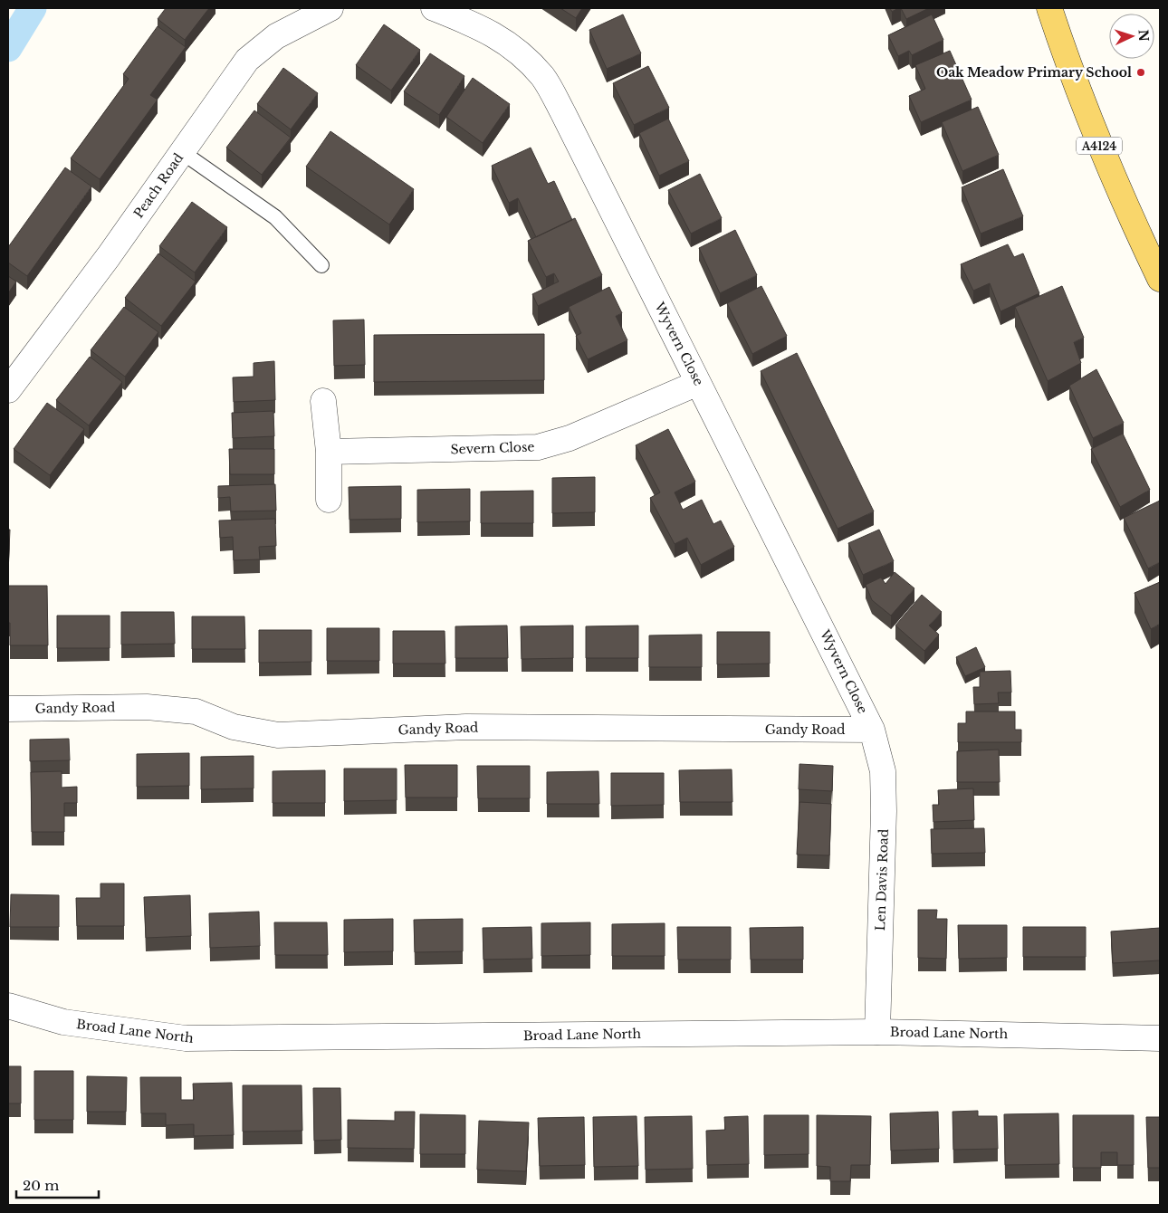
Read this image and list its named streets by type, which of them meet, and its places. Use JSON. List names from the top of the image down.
{
  "streets": {
    "main road": ["A4124"],
    "street": [
      "Peach Road",
      "Wyvern Close",
      "Severn Close",
      "Gandy Road",
      "Len Davis Road",
      "Broad Lane North"
    ]
  },
  "crossings": [
    ["Wyvern Close", "Severn Close"],
    ["Wyvern Close", "Gandy Road"],
    ["Wyvern Close", "Len Davis Road"],
    ["Gandy Road", "Len Davis Road"],
    ["Len Davis Road", "Broad Lane North"]
  ],
  "places": ["Oak Meadow Primary School"],
  "scale_bar": "20 m",
  "north": "right"
}
